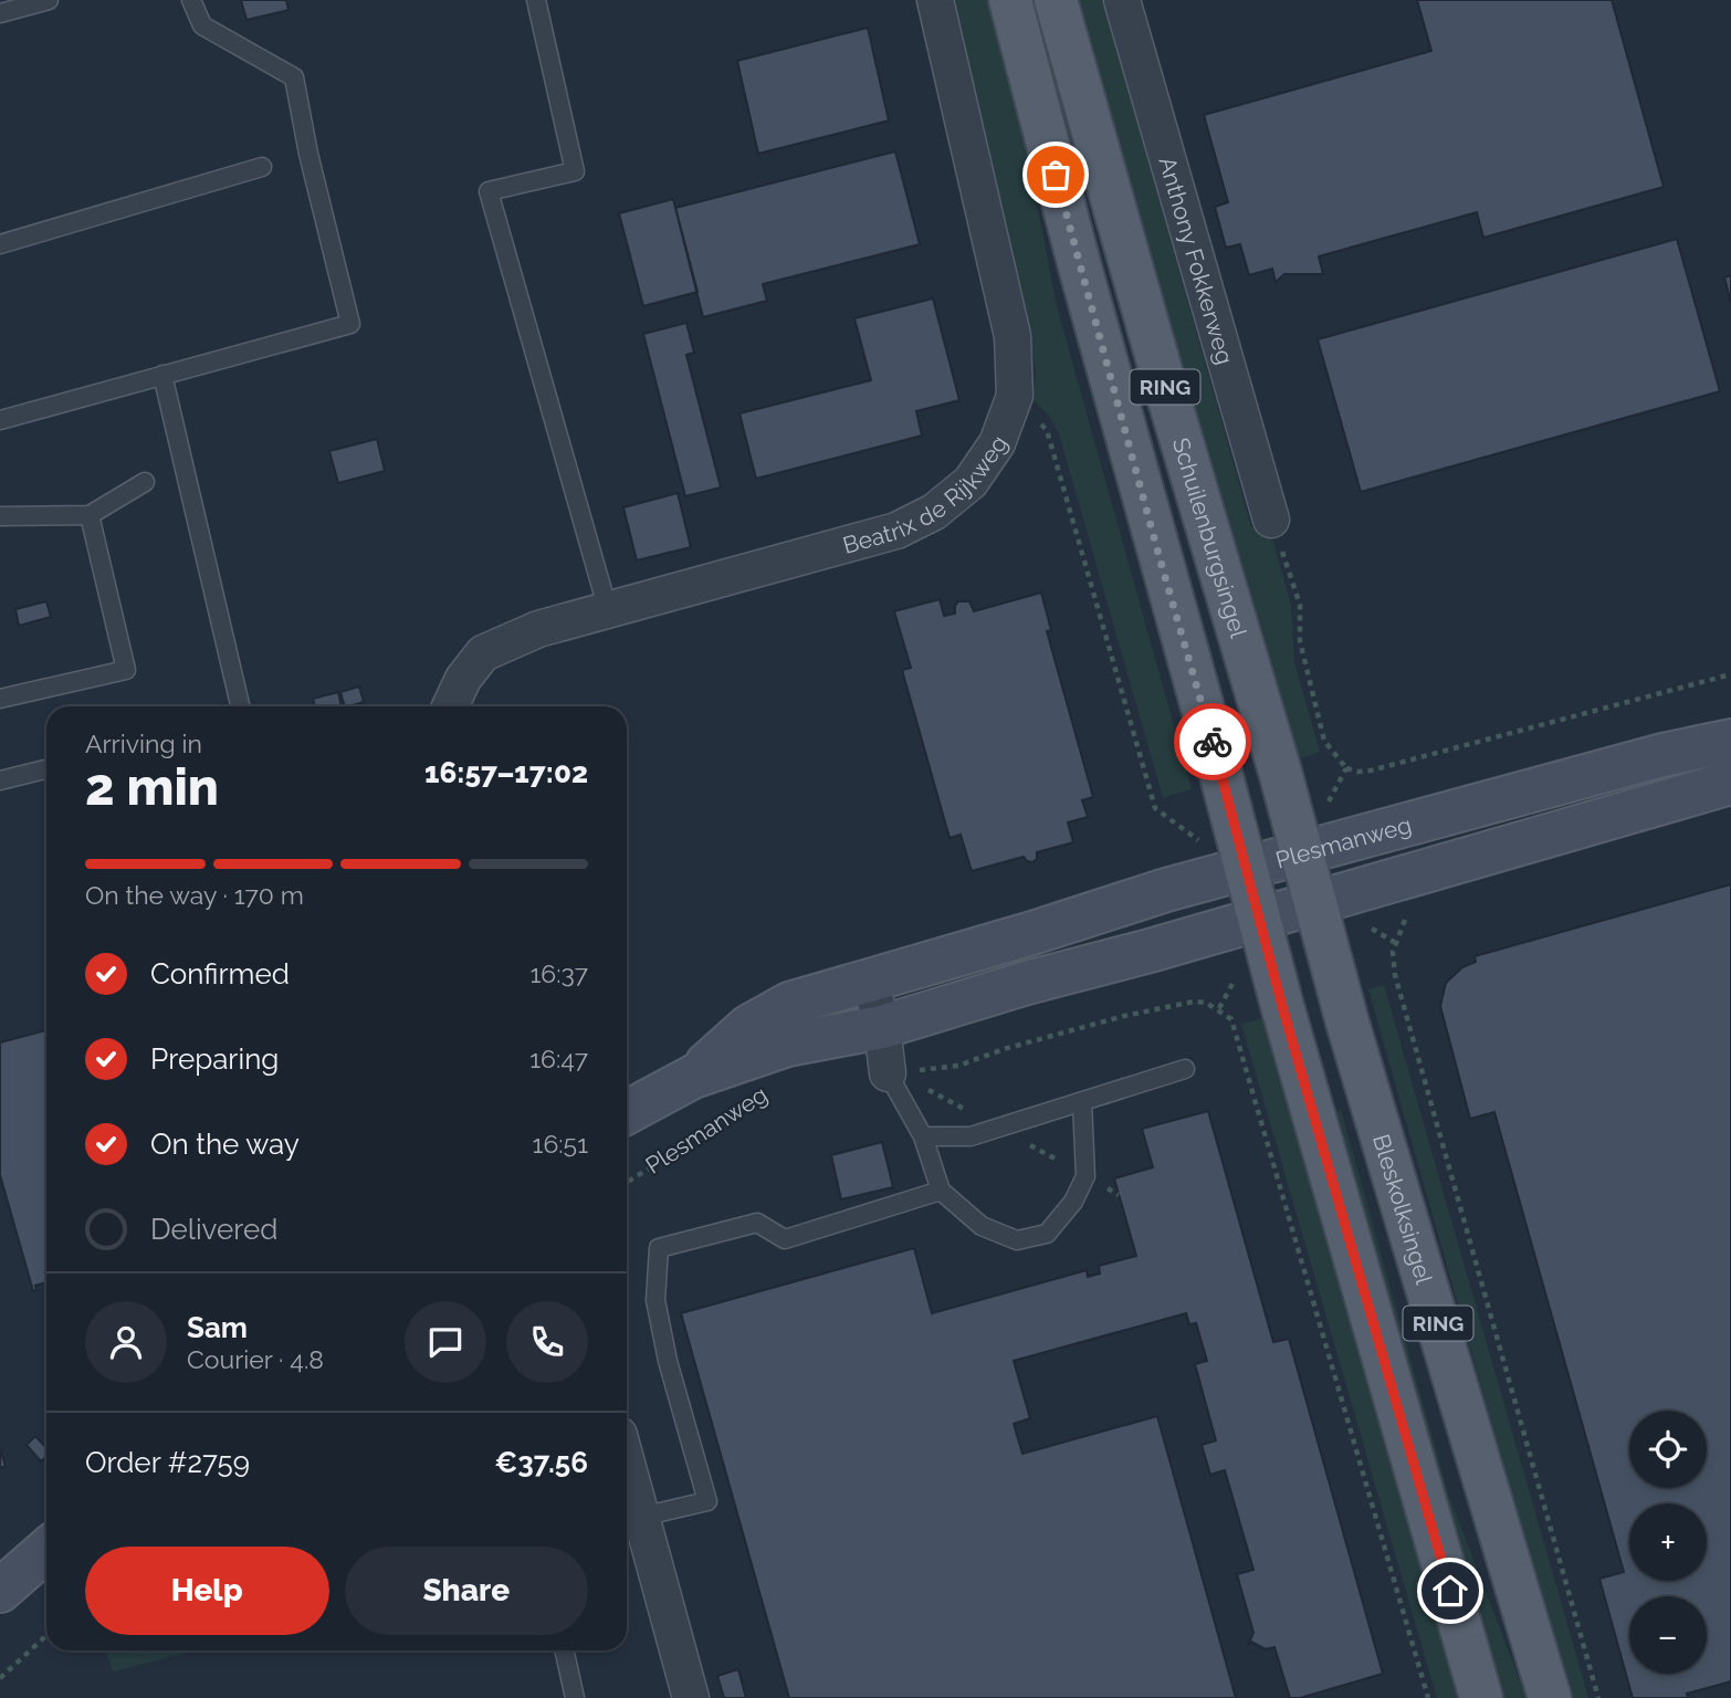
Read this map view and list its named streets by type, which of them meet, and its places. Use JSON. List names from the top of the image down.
{
  "streets": {
    "main road": [
      "RING",
      "Schuilenburgsingel",
      "Plesmanweg",
      "Bleskolksingel"
    ],
    "street": ["Anthony Fokkerweg", "Beatrix de Rijkweg"]
  },
  "crossings": [
    ["RING", "Plesmanweg"],
    ["Schuilenburgsingel", "Plesmanweg"],
    ["Schuilenburgsingel", "Bleskolksingel"],
    ["Plesmanweg", "Bleskolksingel"]
  ],
  "page": {
    "heading": ["2 min", "Arriving in", "16:57–17:02"],
    "panel": [
      "Sam",
      "Courier · 4.8",
      "Order #2759",
      "€37.56"
    ],
    "bar": "On the way · 170 m",
    "list": [
      ["Confirmed", "16:37"],
      ["Preparing", "16:47"],
      ["On the way", "16:51"],
      "Delivered"
    ],
    "map_buttons": ["+", "−"],
    "buttons": ["Help", "Share"]
  }
}
